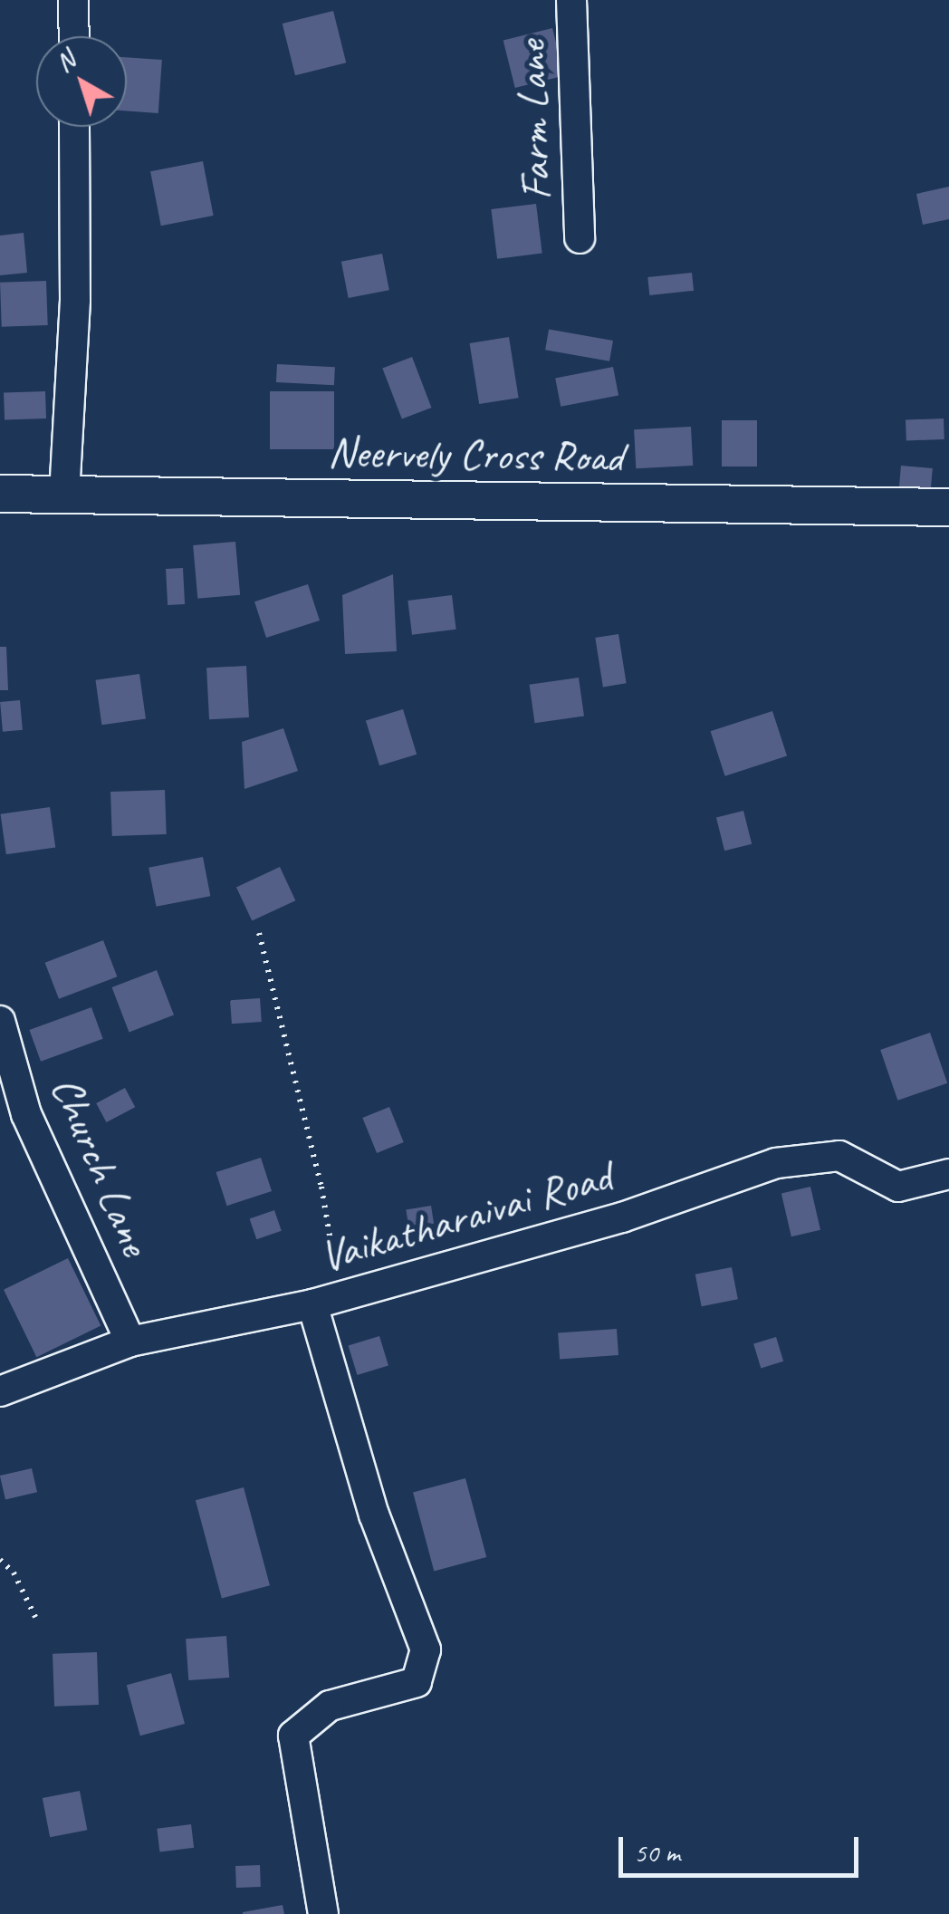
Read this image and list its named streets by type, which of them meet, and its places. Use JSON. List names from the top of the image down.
{
  "streets": {
    "street": [
      "Farm Lane",
      "Neervely Cross Road",
      "Church Lane",
      "Vaikatharaivai Road"
    ]
  },
  "crossings": [
    ["Church Lane", "Vaikatharaivai Road"]
  ],
  "scale_bar": "50 m",
  "north": "top left"
}
